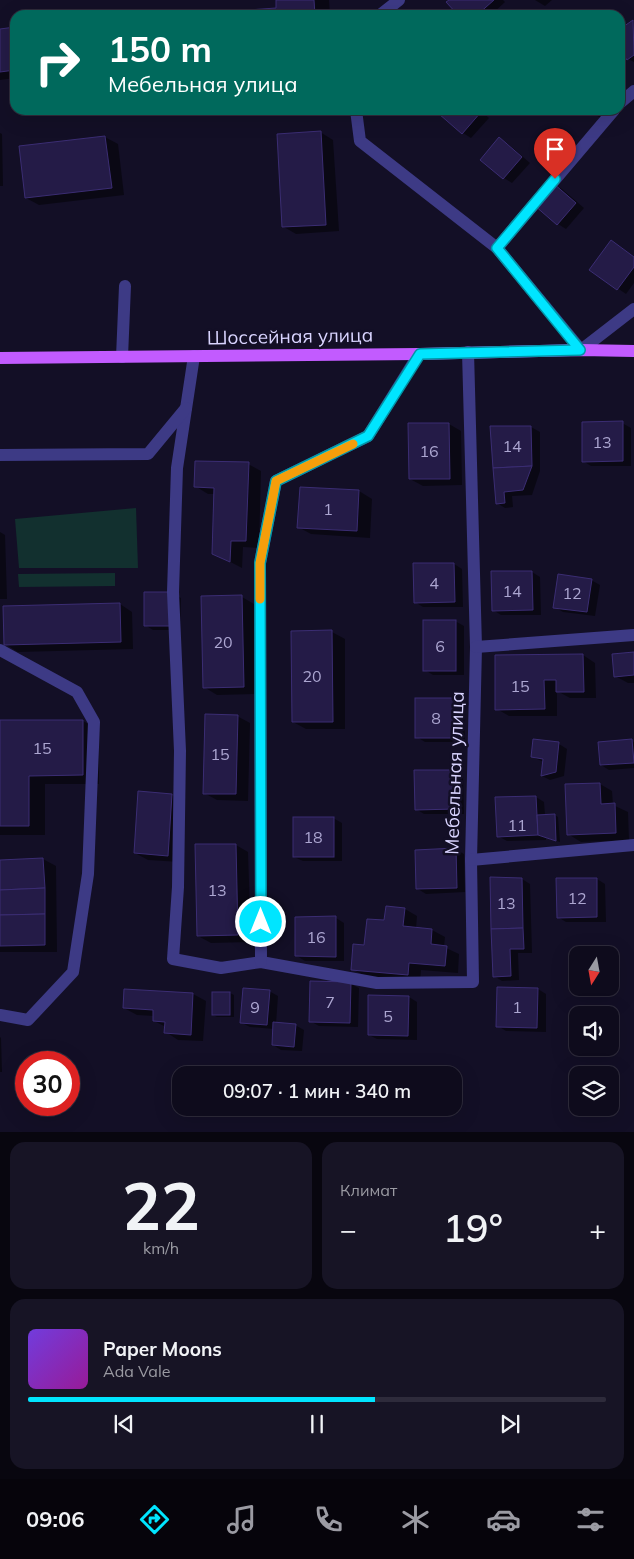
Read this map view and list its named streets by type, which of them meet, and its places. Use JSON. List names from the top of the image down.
{
  "streets": {
    "main road": ["Шоссейная улица"],
    "street": ["Мебельная улица"]
  },
  "crossings": [
    ["Шоссейная улица", "Мебельная улица"]
  ],
  "house_numbers": [
    "13",
    "14",
    "16",
    "1",
    "4",
    "14",
    "12",
    "20",
    "6",
    "20",
    "15",
    "8",
    "15",
    "15",
    "11",
    "18",
    "13",
    "12",
    "13",
    "16",
    "7",
    "9",
    "1",
    "5"
  ],
  "north": "bottom",
  "page": {
    "turn": ["150 m", "Мебельная улица"],
    "limit": "30",
    "trip": "09:07 · 1 мин · 340 m",
    "tile": [
      ["22", "km/h"],
      "Климат"
    ],
    "heat": ["−", "19°", "+"],
    "song": ["Paper Moons", "Ada Vale"],
    "tabs": "09:06"
  }
}
